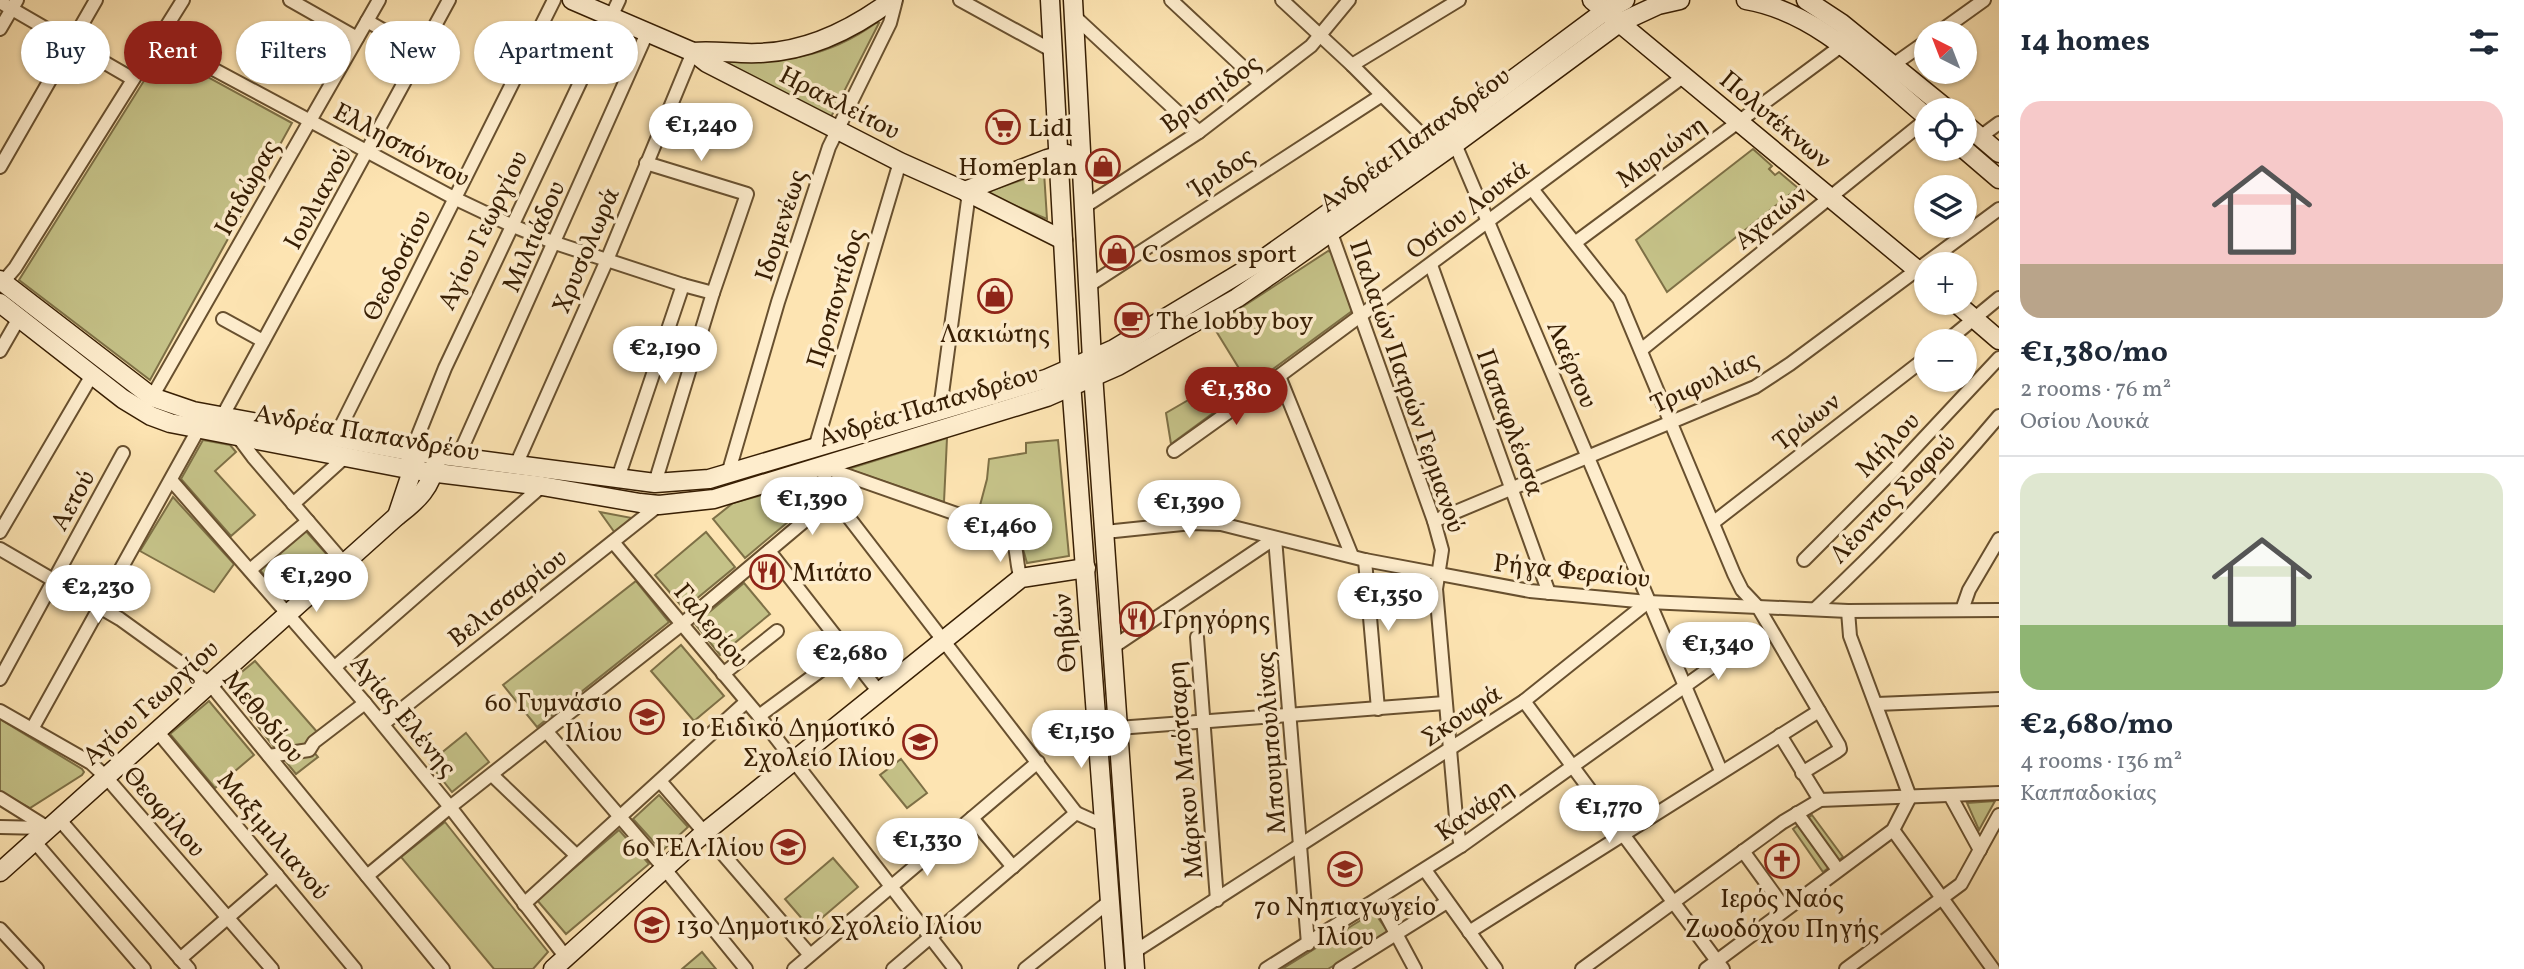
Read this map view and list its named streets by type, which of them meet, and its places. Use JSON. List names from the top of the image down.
{
  "streets": {
    "main road": [
      "Ηρακλείτου",
      "Πολυτέκνων",
      "Ανδρέα Παπανδρέου",
      "Αγίου Γεωργίου",
      "Θηβών"
    ],
    "street": [
      "Βρισηίδος",
      "Ελλησπόντου",
      "Μυριώνη",
      "Ίριδος",
      "Ισιδώρας",
      "Ιουλιανού",
      "Οσίου Λουκά",
      "Αχαιών",
      "Ιδομενέως",
      "Μιλτιάδου",
      "Χρυσολωρά",
      "Θεοδοσίου",
      "Προποντίδος",
      "Λαέρτου",
      "Τριφυλίας",
      "Παλαιών Πατρών Γερμανού",
      "Τρώων",
      "Παπαφλέσσα",
      "Μήλου",
      "Λέοντος Σοφού",
      "Αετού",
      "Ρήγα Φεραίου",
      "Βελισσαρίου",
      "Γαλερίου",
      "Αγίας Ελένης",
      "Σκουφά",
      "Μεθοδίου",
      "Μπουμπουλίνας",
      "Μάρκου Μπότσαρη",
      "Κανάρη",
      "Θεοφίλου",
      "Μαξιμιλιανού"
    ]
  },
  "crossings": [
    ["Βρισηίδος", "Θηβών"],
    ["Ηρακλείτου", "Ιδομενέως"],
    ["Ηρακλείτου", "Χρυσολωρά"],
    ["Ηρακλείτου", "Προποντίδος"],
    ["Ηρακλείτου", "Θηβών"],
    ["Πολυτέκνων", "Ανδρέα Παπανδρέου"],
    ["Πολυτέκνων", "Μυριώνη"],
    ["Πολυτέκνων", "Οσίου Λουκά"],
    ["Πολυτέκνων", "Αχαιών"],
    ["Ανδρέα Παπανδρέου", "Ισιδώρας"],
    ["Ανδρέα Παπανδρέου", "Ιουλιανού"],
    ["Ανδρέα Παπανδρέου", "Ιδομενέως"],
    ["Ανδρέα Παπανδρέου", "Αγίου Γεωργίου"],
    ["Ανδρέα Παπανδρέου", "Μιλτιάδου"],
    ["Ανδρέα Παπανδρέου", "Χρυσολωρά"],
    ["Ανδρέα Παπανδρέου", "Θεοδοσίου"],
    ["Ανδρέα Παπανδρέου", "Προποντίδος"],
    ["Ανδρέα Παπανδρέου", "Λαέρτου"],
    ["Ανδρέα Παπανδρέου", "Παλαιών Πατρών Γερμανού"],
    ["Ανδρέα Παπανδρέου", "Βελισσαρίου"],
    ["Ανδρέα Παπανδρέου", "Θηβών"],
    ["Ελλησπόντου", "Ισιδώρας"],
    ["Ελλησπόντου", "Ιουλιανού"],
    ["Ελλησπόντου", "Αγίου Γεωργίου"],
    ["Ελλησπόντου", "Μιλτιάδου"],
    ["Ελλησπόντου", "Χρυσολωρά"],
    ["Ελλησπόντου", "Θεοδοσίου"],
    ["Ίριδος", "Θηβών"],
    ["Οσίου Λουκά", "Λαέρτου"],
    ["Οσίου Λουκά", "Παλαιών Πατρών Γερμανού"],
    ["Οσίου Λουκά", "Παπαφλέσσα"],
    ["Αγίου Γεωργίου", "Αγίας Ελένης"],
    ["Αγίου Γεωργίου", "Μεθοδίου"],
    ["Αγίου Γεωργίου", "Θεοφίλου"],
    ["Αγίου Γεωργίου", "Μαξιμιλιανού"],
    ["Λαέρτου", "Τριφυλίας"],
    ["Λαέρτου", "Ρήγα Φεραίου"],
    ["Λαέρτου", "Σκουφά"],
    ["Τριφυλίας", "Παλαιών Πατρών Γερμανού"],
    ["Τριφυλίας", "Παπαφλέσσα"],
    ["Παλαιών Πατρών Γερμανού", "Ρήγα Φεραίου"],
    ["Παλαιών Πατρών Γερμανού", "Σκουφά"],
    ["Παλαιών Πατρών Γερμανού", "Κανάρη"],
    ["Παπαφλέσσα", "Ρήγα Φεραίου"],
    ["Λέοντος Σοφού", "Ρήγα Φεραίου"],
    ["Αετού", "Μεθοδίου"],
    ["Ρήγα Φεραίου", "Θηβών"],
    ["Ρήγα Φεραίου", "Σκουφά"],
    ["Ρήγα Φεραίου", "Μπουμπουλίνας"],
    ["Βελισσαρίου", "Γαλερίου"],
    ["Βελισσαρίου", "Αγίας Ελένης"],
    ["Θηβών", "Σκουφά"],
    ["Σκουφά", "Μπουμπουλίνας"],
    ["Σκουφά", "Μάρκου Μπότσαρη"],
    ["Μπουμπουλίνας", "Κανάρη"]
  ],
  "places": {
    "supermarket": ["Lidl"],
    "shop": ["Homeplan", "Cosmos sport", "Λακιώτης"],
    "cafe": ["The lobby boy"],
    "restaurant": ["Μιτάτο", "Γρηγόρης"],
    "school or university": [
      "6ο Γυμνάσιο Ιλίου",
      "1ο Ειδικό Δημοτικό Σχολείο Ιλίου",
      "6ο ΓΕΛ Ιλίου",
      "7ο Νηπιαγωγείο Ιλίου",
      "13ο Δημοτικό Σχολείο Ιλίου"
    ],
    "church": ["Ιερός Ναός Ζωοδόχου Πηγής"]
  },
  "north": "top left",
  "page": {
    "heading": "14 homes",
    "map_buttons": ["+", "−"],
    "chip": [
      "Buy",
      "Rent",
      "Filters",
      "New",
      "Apartment"
    ],
    "list": [
      {
        "name": "€1,380/mo",
        "note": "2 rooms · 76 m² · Οσίου Λουκά"
      },
      {
        "name": "€2,680/mo",
        "note": "4 rooms · 136 m² · Καππαδοκίας"
      }
    ],
    "price": [
      "€1,240",
      "€2,190",
      "€1,380",
      "€1,390",
      "€1,390",
      "€1,460",
      "€1,290",
      "€2,230",
      "€1,350",
      "€1,340",
      "€2,680",
      "€1,150",
      "€1,770",
      "€1,330"
    ]
  }
}
